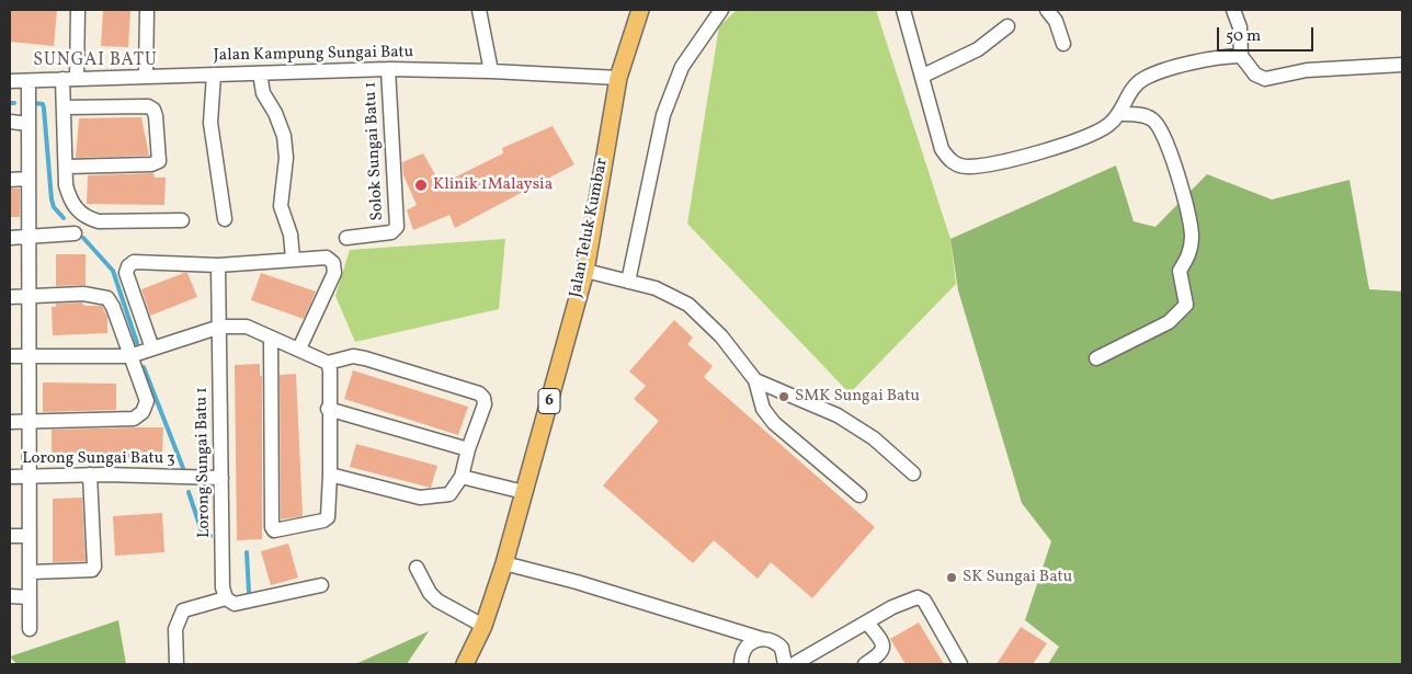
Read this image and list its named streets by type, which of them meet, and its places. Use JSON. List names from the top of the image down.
{
  "streets": {
    "main road": ["Jalan Teluk Kumbar", "6"],
    "street": [
      "Jalan Kampung Sungai Batu",
      "Solok Sungai Batu 1",
      "Lorong Sungai Batu 3",
      "Lorong Sungai Batu 1"
    ]
  },
  "crossings": [
    ["Jalan Kampung Sungai Batu", "Solok Sungai Batu 1"],
    ["Jalan Kampung Sungai Batu", "Jalan Teluk Kumbar"],
    ["Lorong Sungai Batu 3", "Lorong Sungai Batu 1"]
  ],
  "districts": ["SUNGAI BATU"],
  "places": ["Klinik 1Malaysia", "SMK Sungai Batu", "SK Sungai Batu"],
  "scale_bar": "50 m"
}
